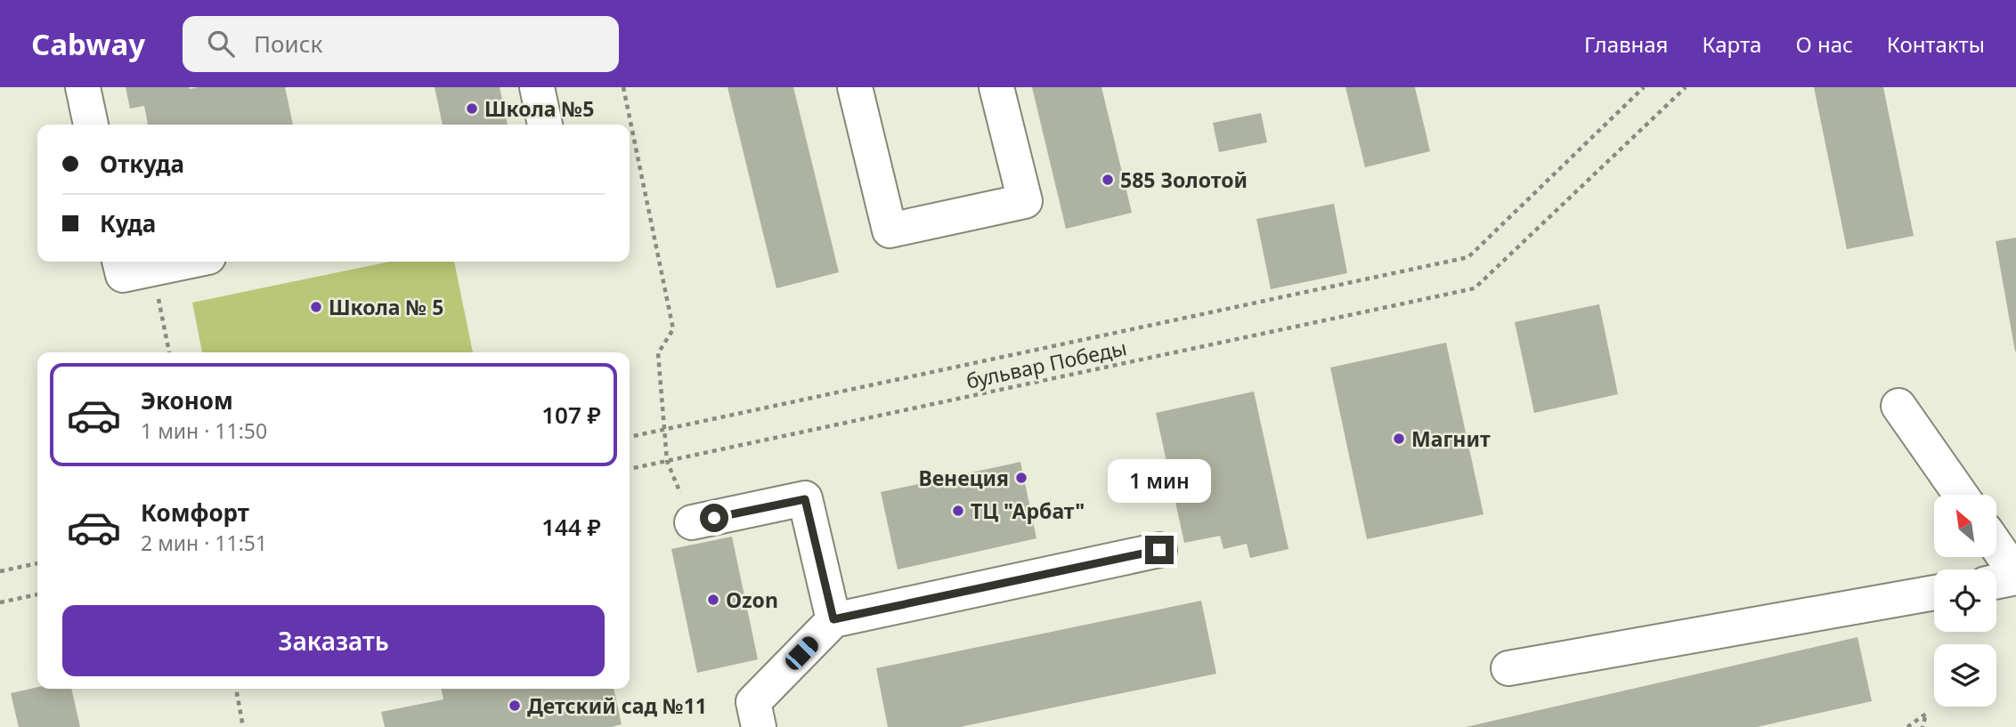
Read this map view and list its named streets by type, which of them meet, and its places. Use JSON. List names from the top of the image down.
{
  "streets": {
    "path": ["бульвар Победы"]
  },
  "places": [
    "Школа №5",
    "585 Золотой",
    "Школа № 5",
    "Магнит",
    "Венеция",
    "ТЦ \"Арбат\"",
    "Ozon",
    "Детский сад №11"
  ],
  "north": "top left",
  "page": {
    "header": "Cabway",
    "search": "Поиск",
    "nav": [
      "Главная",
      "Карта",
      "О нас",
      "Контакты"
    ],
    "banner": ["Откуда", "Куда"],
    "list": [
      {
        "name": "Эконом",
        "note": "1 мин · 11:50",
        "value": "107 ₽"
      },
      {
        "name": "Комфорт",
        "note": "2 мин · 11:51",
        "value": "144 ₽"
      }
    ],
    "bubble": "1 мин",
    "buttons": "Заказать"
  }
}
